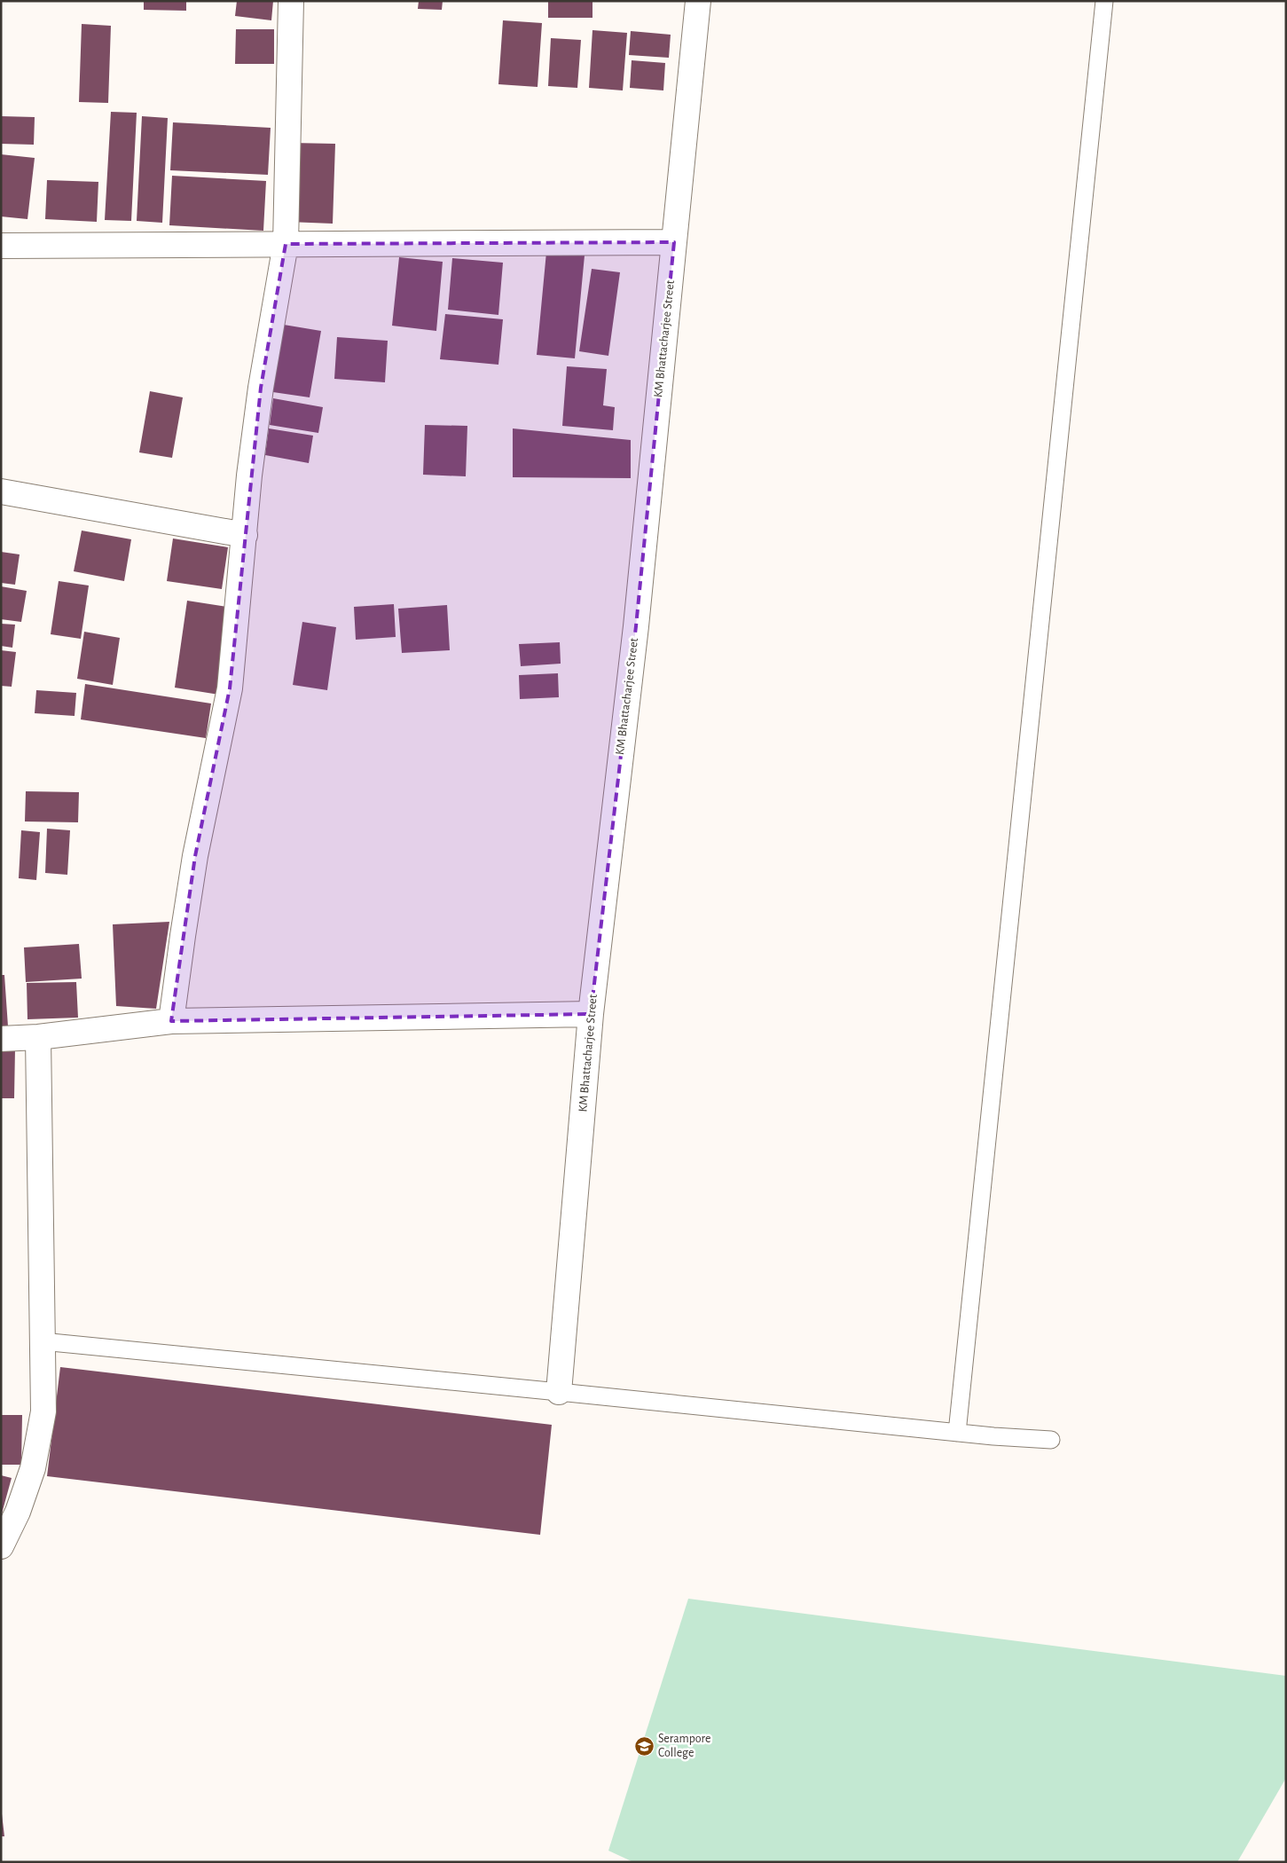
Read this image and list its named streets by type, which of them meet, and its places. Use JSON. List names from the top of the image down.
{
  "streets": {
    "street": ["KM Bhattacharjee Street"]
  },
  "places": {
    "school or university": ["Serampore College"]
  }
}
